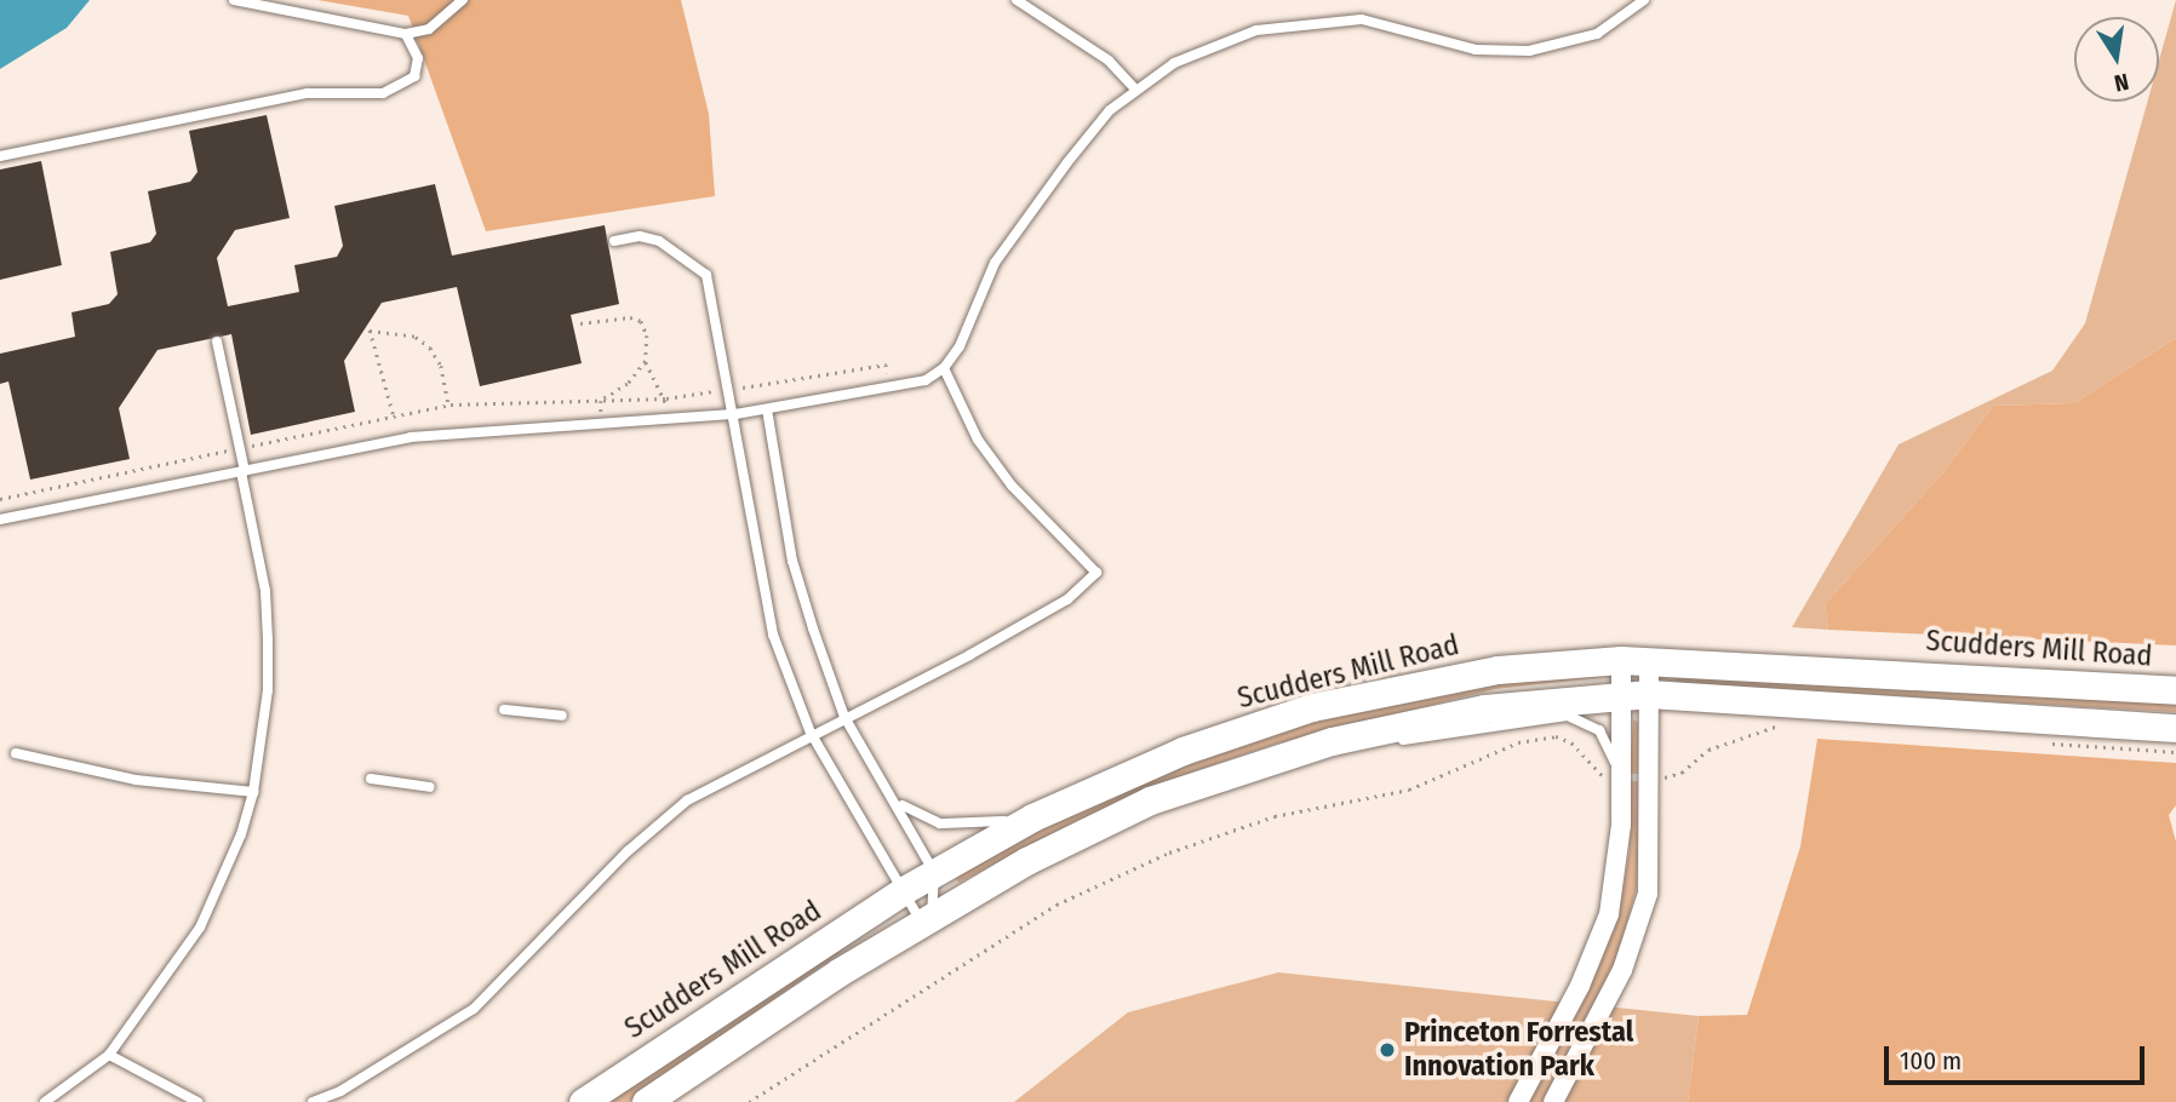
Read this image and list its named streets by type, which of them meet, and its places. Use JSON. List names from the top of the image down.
{
  "streets": {
    "main road": ["Scudders Mill Road"]
  },
  "places": ["Princeton Forrestal Innovation Park"],
  "scale_bar": "100 m",
  "north": "bottom"
}
